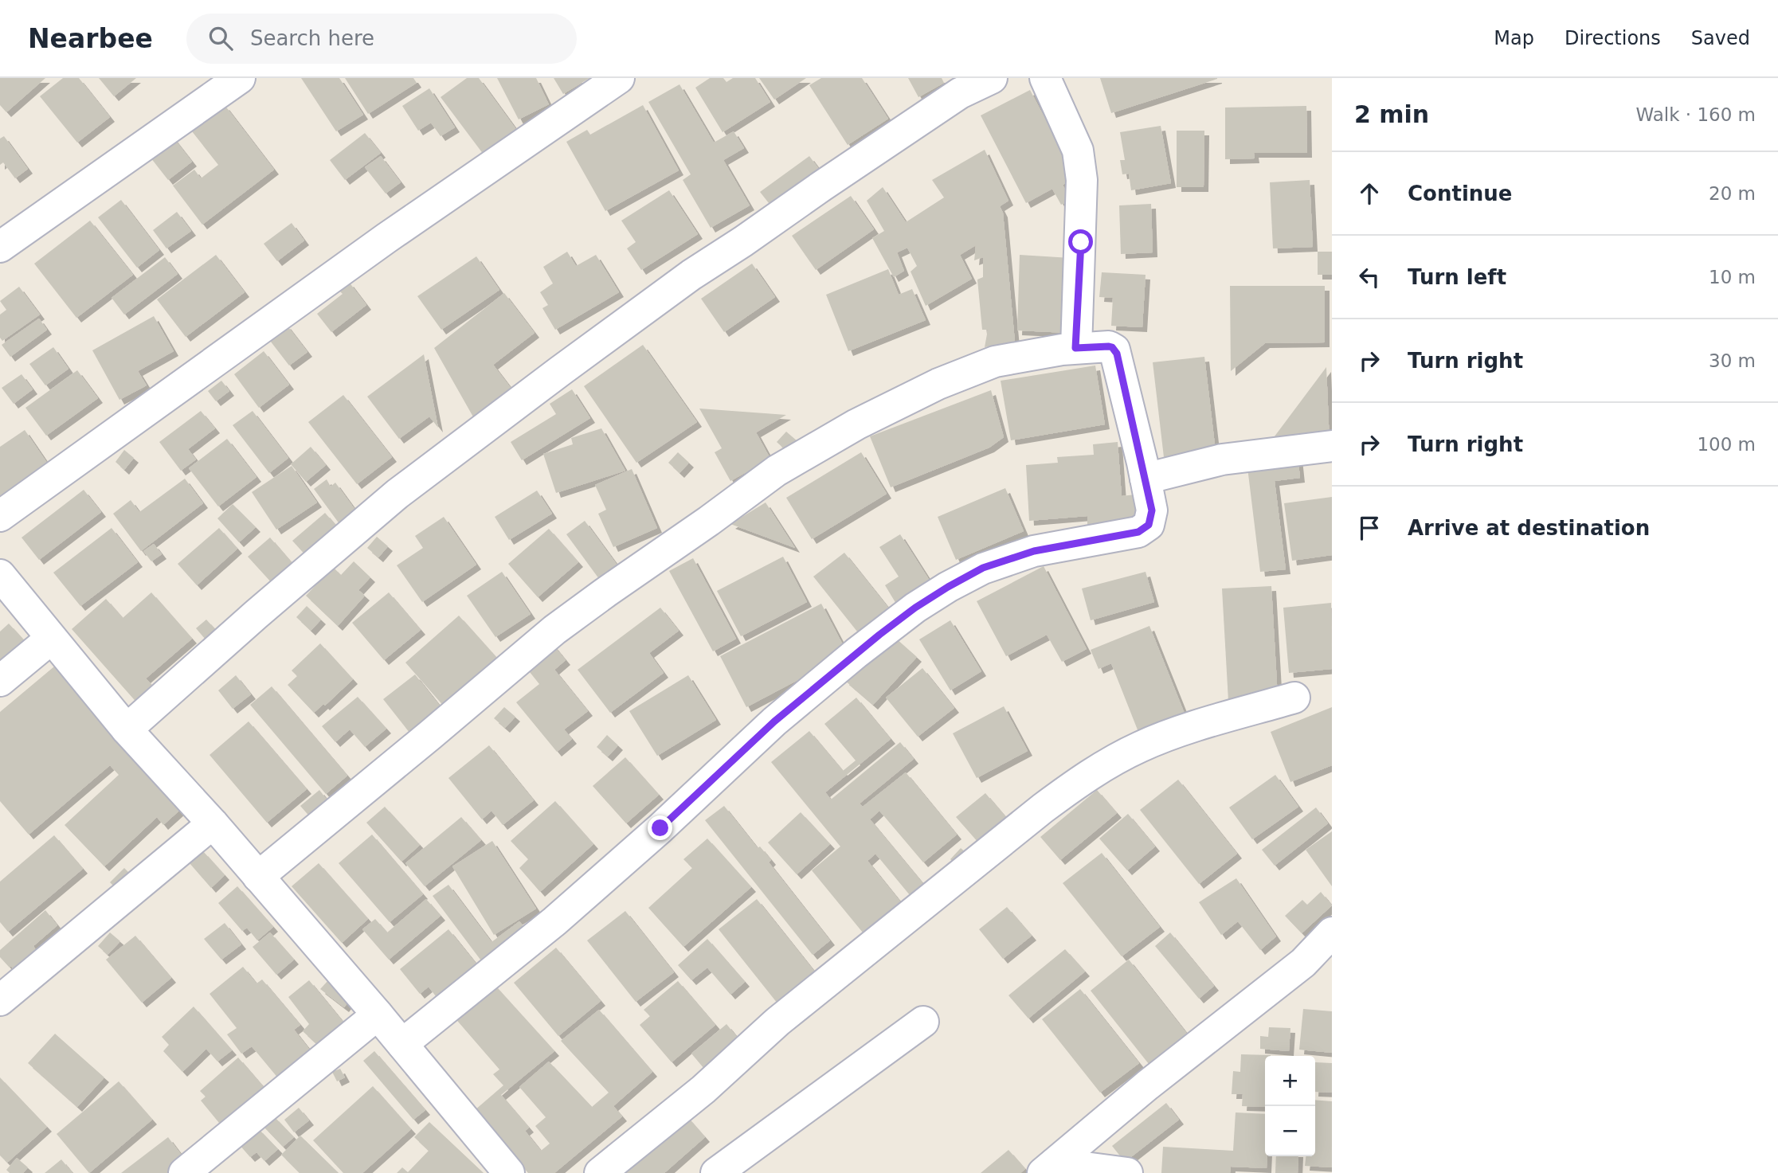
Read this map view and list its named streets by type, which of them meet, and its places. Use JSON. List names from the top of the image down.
{
  "page": {
    "header": "Nearbee",
    "search": "Search here",
    "nav": ["Map", "Directions", "Saved"],
    "heading": ["2 min", "Walk · 160 m"],
    "list": [
      ["Continue", "20 m"],
      ["Turn left", "10 m"],
      ["Turn right", "30 m"],
      ["Turn right", "100 m"],
      "Arrive at destination"
    ],
    "map_buttons": ["+", "−"]
  }
}
